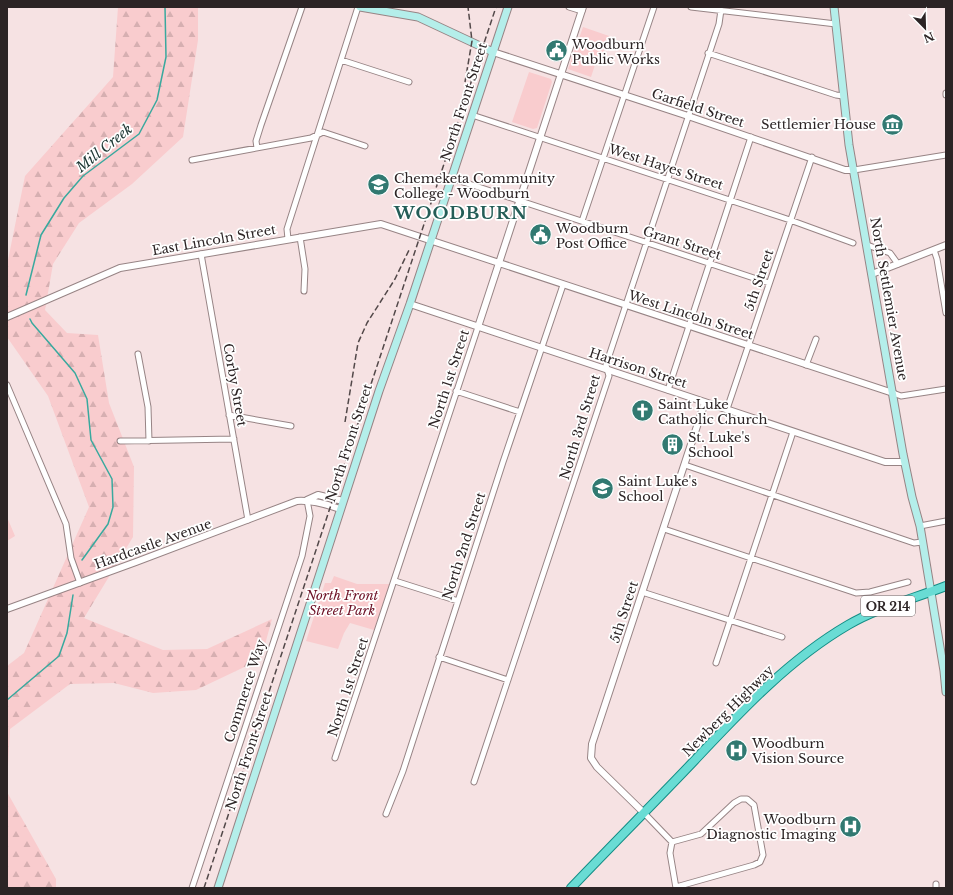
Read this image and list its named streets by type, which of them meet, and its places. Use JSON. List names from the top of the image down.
{
  "streets": {
    "main road": [
      "North Front Street",
      "North Settlemier Avenue",
      "OR 214",
      "Newberg Highway"
    ],
    "street": [
      "Garfield Street",
      "West Hayes Street",
      "East Lincoln Street",
      "Grant Street",
      "5th Street",
      "West Lincoln Street",
      "Harrison Street",
      "North 1st Street",
      "Corby Street",
      "North 3rd Street",
      "Hardcastle Avenue",
      "North 2nd Street",
      "Commerce Way"
    ]
  },
  "crossings": [
    ["North Front Street", "Garfield Street"],
    ["North Front Street", "West Hayes Street"],
    ["North Front Street", "East Lincoln Street"],
    ["North Front Street", "Grant Street"],
    ["North Front Street", "West Lincoln Street"],
    ["North Front Street", "Harrison Street"],
    ["North Front Street", "Hardcastle Avenue"],
    ["Garfield Street", "5th Street"],
    ["Garfield Street", "North Settlemier Avenue"],
    ["Garfield Street", "North 1st Street"],
    ["Garfield Street", "North 3rd Street"],
    ["West Hayes Street", "5th Street"],
    ["West Hayes Street", "North 1st Street"],
    ["West Hayes Street", "North 3rd Street"],
    ["East Lincoln Street", "West Lincoln Street"],
    ["East Lincoln Street", "Corby Street"],
    ["Grant Street", "5th Street"],
    ["Grant Street", "North 1st Street"],
    ["Grant Street", "North 3rd Street"],
    ["5th Street", "West Lincoln Street"],
    ["5th Street", "Harrison Street"],
    ["5th Street", "Newberg Highway"],
    ["North Settlemier Avenue", "West Lincoln Street"],
    ["North Settlemier Avenue", "Harrison Street"],
    ["North Settlemier Avenue", "Newberg Highway"],
    ["West Lincoln Street", "North 1st Street"],
    ["West Lincoln Street", "North 3rd Street"],
    ["West Lincoln Street", "North 2nd Street"],
    ["Harrison Street", "North 1st Street"],
    ["Harrison Street", "North 3rd Street"],
    ["Harrison Street", "North 2nd Street"],
    ["Corby Street", "Hardcastle Avenue"],
    ["Hardcastle Avenue", "Commerce Way"]
  ],
  "districts": ["WOODBURN"],
  "water": ["Mill Creek"],
  "parks": ["North Front Street Park"],
  "places": {
    "public building": ["Woodburn Public Works", "Woodburn Post Office"],
    "museum": ["Settlemier House"],
    "school or university": ["Chemeketa Community College - Woodburn", "Saint Luke's School"],
    "church": ["Saint Luke Catholic Church"],
    "building": ["St. Luke's School"],
    "hospital": ["Woodburn Vision Source", "Woodburn Diagnostic Imaging"]
  },
  "north": "bottom right"
}
